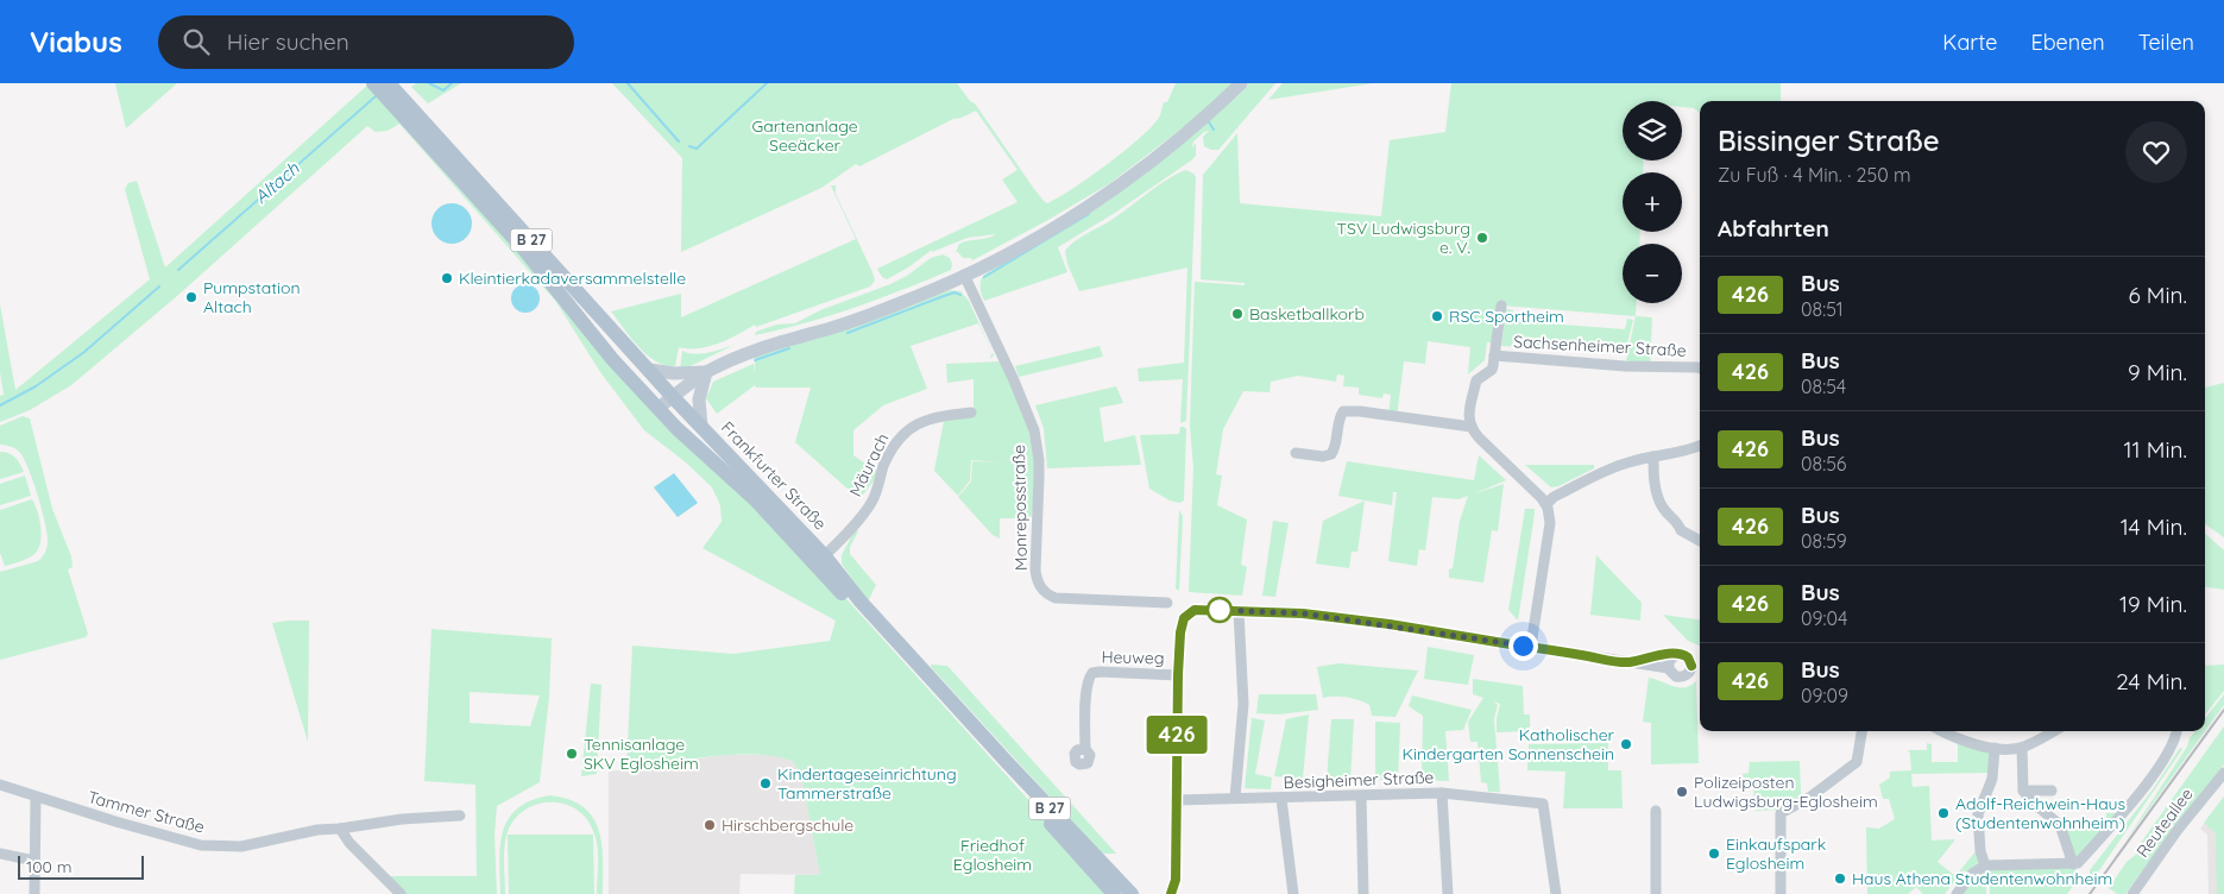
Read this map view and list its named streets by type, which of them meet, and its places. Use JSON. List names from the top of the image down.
{
  "streets": {
    "main road": ["B 27", "Frankfurter Straße"],
    "street": [
      "Sachsenheimer Straße",
      "Mäurach",
      "Monreposstraße",
      "Heuweg",
      "Besigheimer Straße",
      "Tammer Straße",
      "Reuteallee"
    ]
  },
  "crossings": [
    ["Mäurach", "Frankfurter Straße"]
  ],
  "water": ["Altach"],
  "parks": ["Gartenanlage Seeäcker", "Friedhof Eglosheim"],
  "places": [
    "TSV Ludwigsburg e. V.",
    "Kleintierkadaversammelstelle",
    "Pumpstation Altach",
    "Basketballkorb",
    "RSC Sportheim",
    "Katholischer Kindergarten Sonnenschein",
    "Tennisanlage SKV Eglosheim",
    "Kindertageseinrichtung Tammerstraße",
    "Polizeiposten Ludwigsburg-Eglosheim",
    "Adolf-Reichwein-Haus (Studentenwohnheim)",
    "Hirschbergschule",
    "Einkaufspark Eglosheim",
    "Haus Athena Studentenwohnheim"
  ],
  "lines": ["bus line 426"],
  "scale_bar": "100 m",
  "page": {
    "header": "Viabus",
    "search": "Hier suchen",
    "nav": ["Karte", "Ebenen", "Teilen"],
    "on_map": "426",
    "map_buttons": ["+", "−"],
    "heading": [
      ["Bissinger Straße", "Zu Fuß · 4 Min. · 250 m"],
      "Abfahrten"
    ],
    "list": [
      {
        "mark": "426",
        "name": "Bus",
        "note": "08:51",
        "value": "6 Min."
      },
      {
        "mark": "426",
        "name": "Bus",
        "note": "08:54",
        "value": "9 Min."
      },
      {
        "mark": "426",
        "name": "Bus",
        "note": "08:56",
        "value": "11 Min."
      },
      {
        "mark": "426",
        "name": "Bus",
        "note": "08:59",
        "value": "14 Min."
      },
      {
        "mark": "426",
        "name": "Bus",
        "note": "09:04",
        "value": "19 Min."
      },
      {
        "mark": "426",
        "name": "Bus",
        "note": "09:09",
        "value": "24 Min."
      }
    ],
    "scale": "100 m"
  }
}
